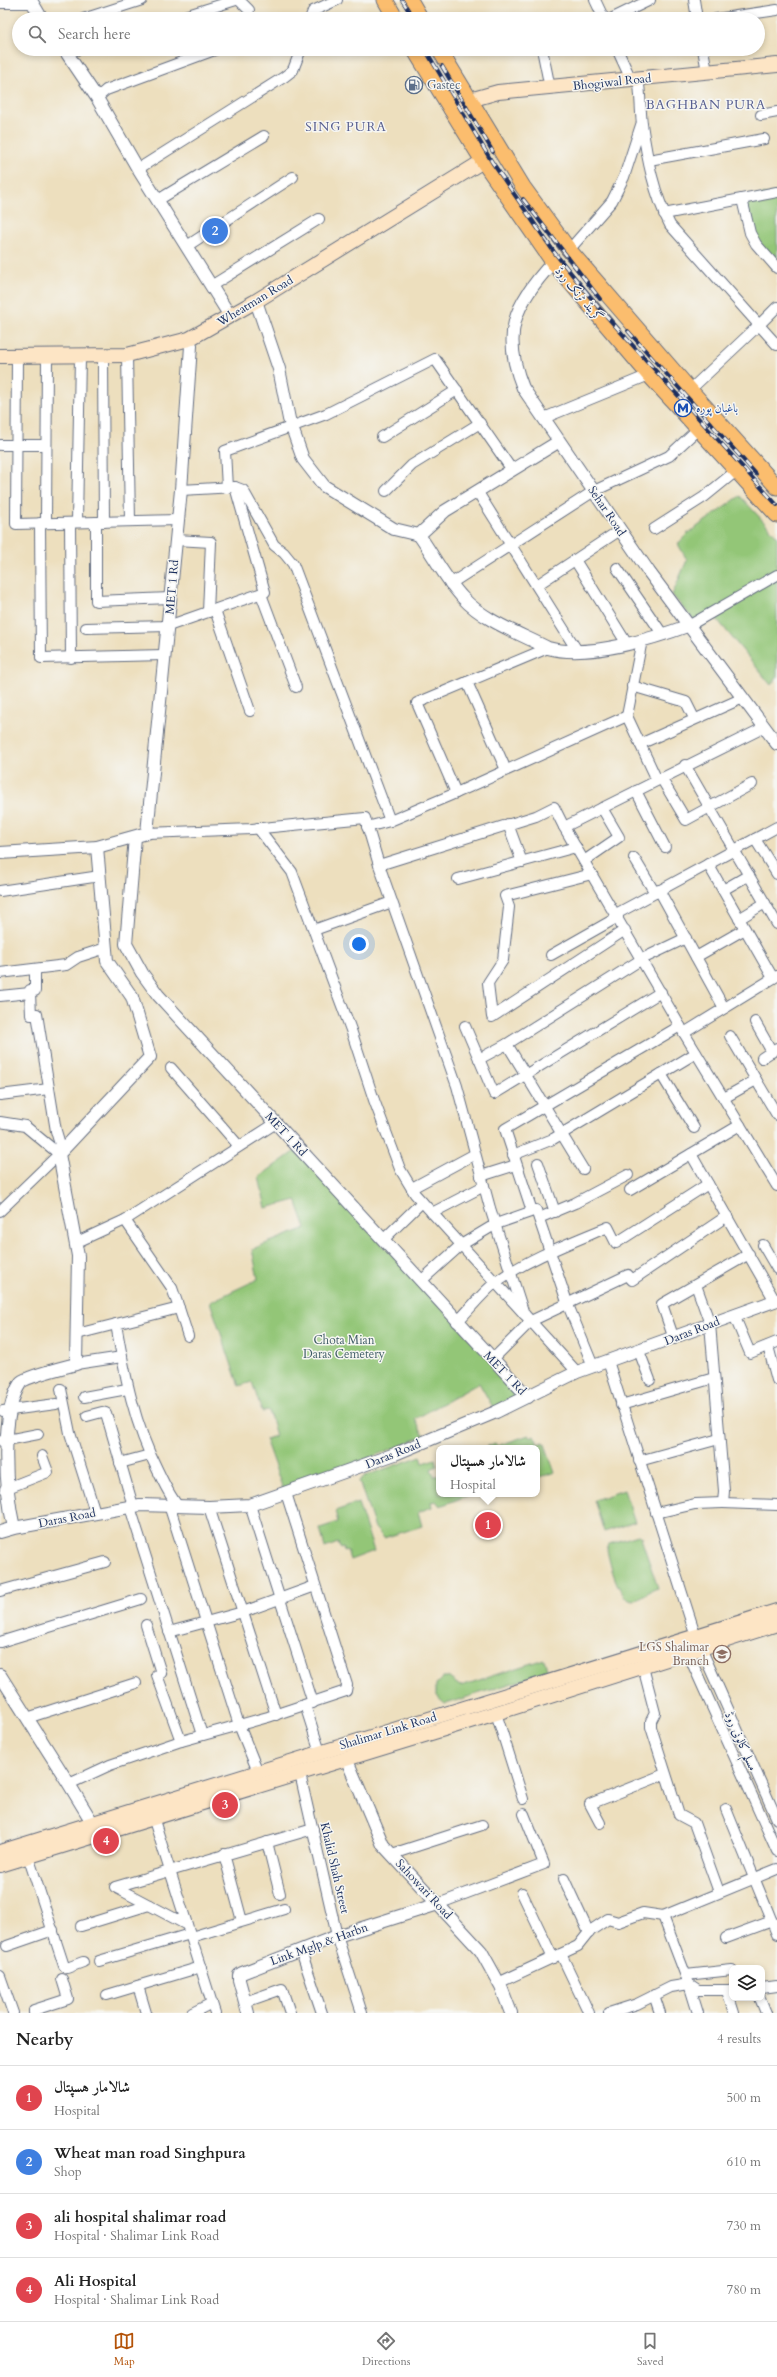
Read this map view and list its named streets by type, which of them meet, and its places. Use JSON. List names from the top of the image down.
{
  "streets": {
    "main road": [
      "Bhogiwal Road",
      "گرینڈ ٹرنک روڈ",
      "Wheatman Road",
      "Shalimar Link Road"
    ],
    "street": [
      "Sehar Road",
      "MET 1 Rd",
      "Daras Road",
      "مسلم کالونی روڈ",
      "Khalid Shah Street",
      "Sahowari Road",
      "Link Mglp & Harbn"
    ]
  },
  "crossings": [
    ["Bhogiwal Road", "گرینڈ ٹرنک روڈ"],
    ["گرینڈ ٹرنک روڈ", "Wheatman Road"],
    ["گرینڈ ٹرنک روڈ", "Sehar Road"],
    ["Wheatman Road", "MET 1 Rd"],
    ["MET 1 Rd", "Daras Road"],
    ["Daras Road", "مسلم کالونی روڈ"],
    ["Shalimar Link Road", "مسلم کالونی روڈ"],
    ["Shalimar Link Road", "Khalid Shah Street"],
    ["Shalimar Link Road", "Sahowari Road"],
    ["Khalid Shah Street", "Link Mglp & Harbn"],
    ["Sahowari Road", "Link Mglp & Harbn"]
  ],
  "districts": ["BAGHBAN PURA", "SING PURA"],
  "parks": ["Chota Mian Daras Cemetery"],
  "places": {
    "fuel station": ["Gastec"],
    "metro station": ["باغبان پورہ"],
    "school or university": ["LGS Shalimar Branch"]
  },
  "page": {
    "search": "Search here",
    "pins": [
      "2",
      "1",
      "3",
      "4"
    ],
    "popup": ["شالامار ہسپتال", "Hospital"],
    "heading": ["Nearby", "4 results"],
    "list": [
      {
        "mark": "1",
        "name": "شالامار ہسپتال",
        "note": "Hospital",
        "value": "500 m"
      },
      {
        "mark": "2",
        "name": "Wheat man road Singhpura",
        "note": "Shop",
        "value": "610 m"
      },
      {
        "mark": "3",
        "name": "ali hospital shalimar road",
        "note": "Hospital · Shalimar Link Road",
        "value": "730 m"
      },
      {
        "mark": "4",
        "name": "Ali Hospital",
        "note": "Hospital · Shalimar Link Road",
        "value": "780 m"
      }
    ],
    "nav": ["Map", "Directions", "Saved"]
  }
}
